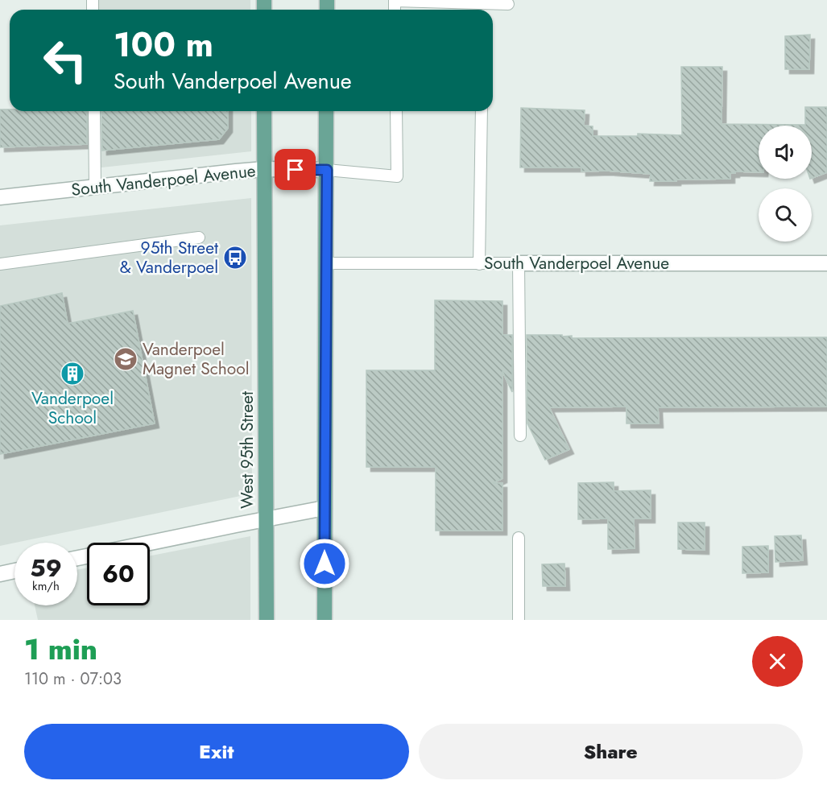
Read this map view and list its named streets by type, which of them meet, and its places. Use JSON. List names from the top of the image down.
{
  "streets": {
    "main road": ["West 95th Street"],
    "street": ["South Vanderpoel Avenue"]
  },
  "crossings": [
    ["South Vanderpoel Avenue", "West 95th Street"]
  ],
  "places": {
    "bus stop": ["95th Street & Vanderpoel"],
    "school or university": ["Vanderpoel Magnet School"],
    "building": ["Vanderpoel School"]
  },
  "page": {
    "turn": ["100 m", "South Vanderpoel Avenue"],
    "speed": "59 km/h",
    "limit": "60",
    "heading": ["1 min", "110 m · 07:03"],
    "buttons": ["Exit", "Share"]
  }
}
